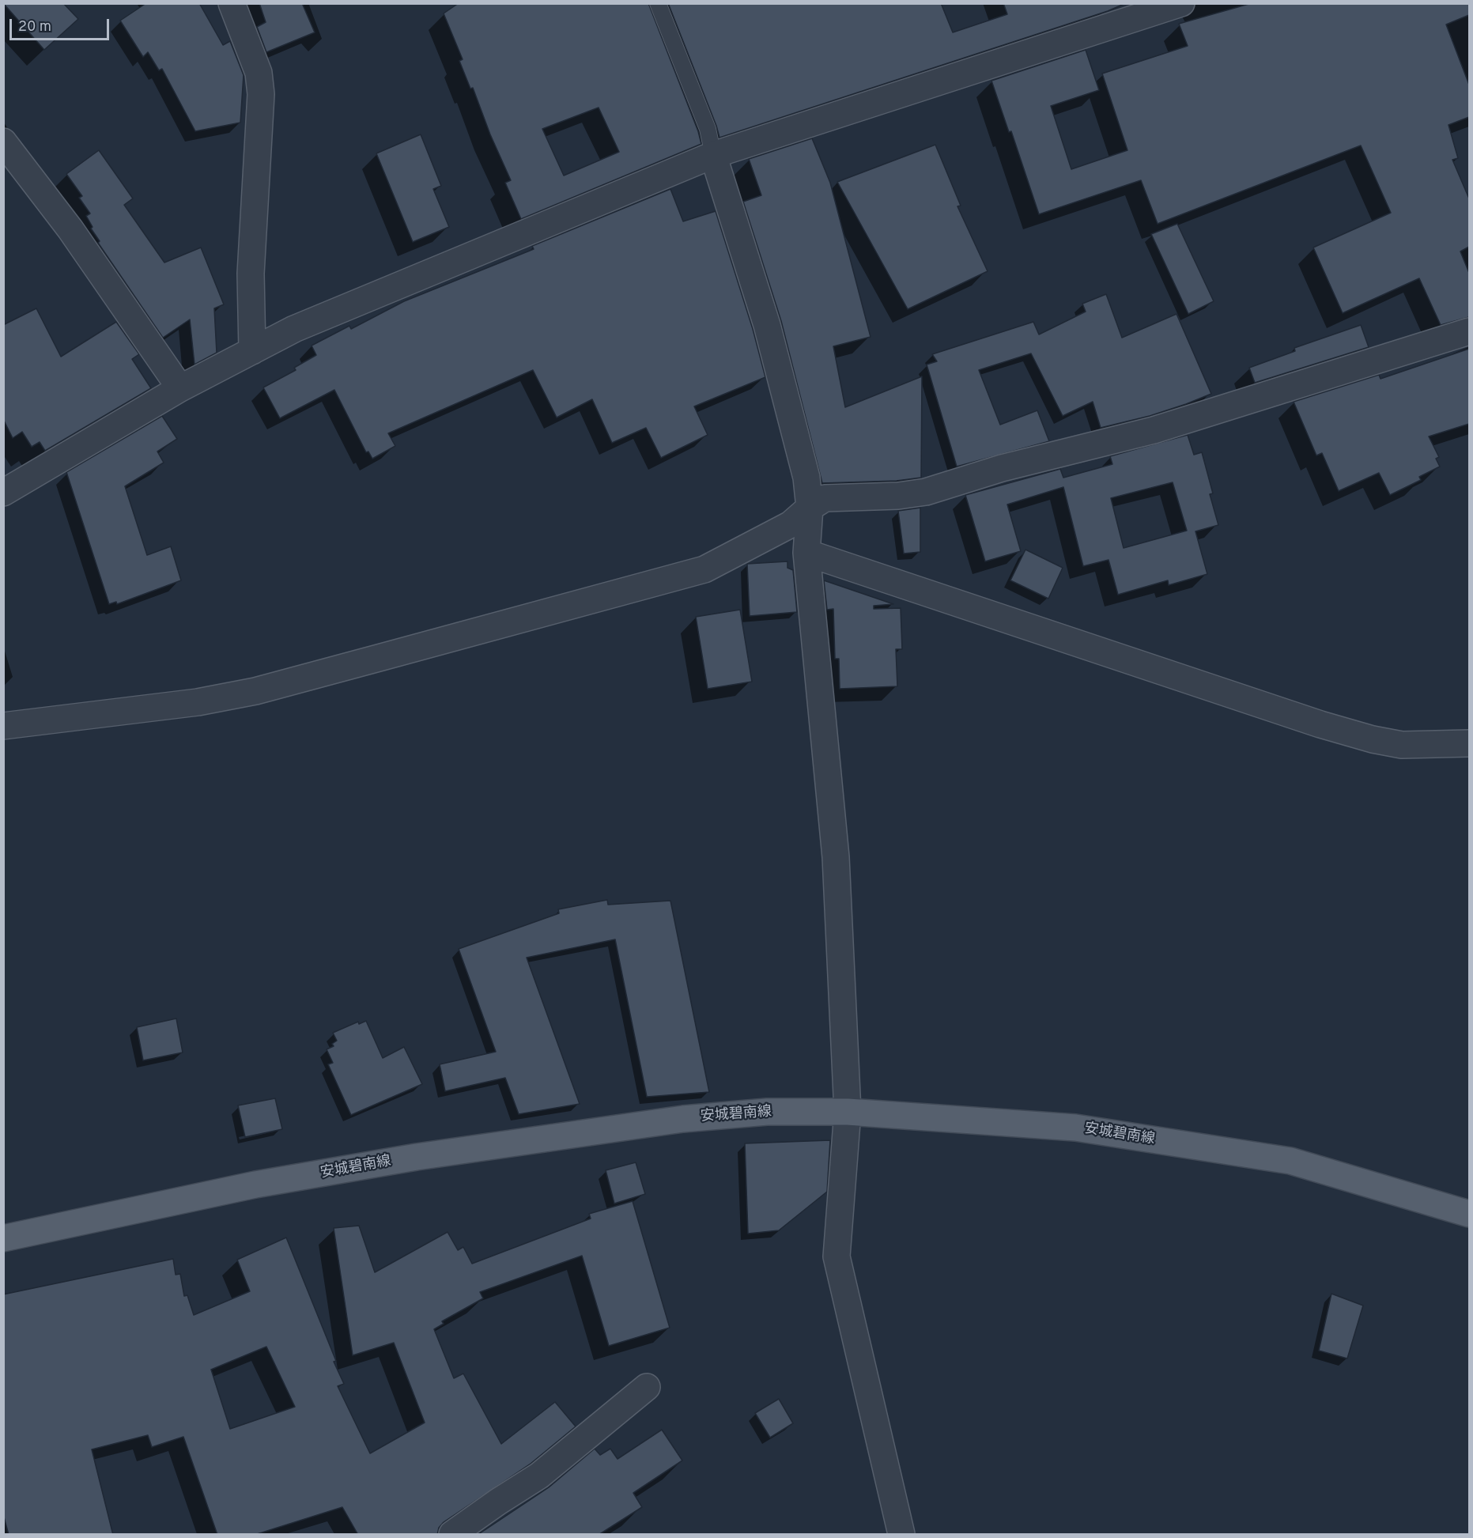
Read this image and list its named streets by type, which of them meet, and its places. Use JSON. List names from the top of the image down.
{
  "streets": {
    "main road": ["安城碧南線"]
  },
  "scale_bar": "20 m"
}
